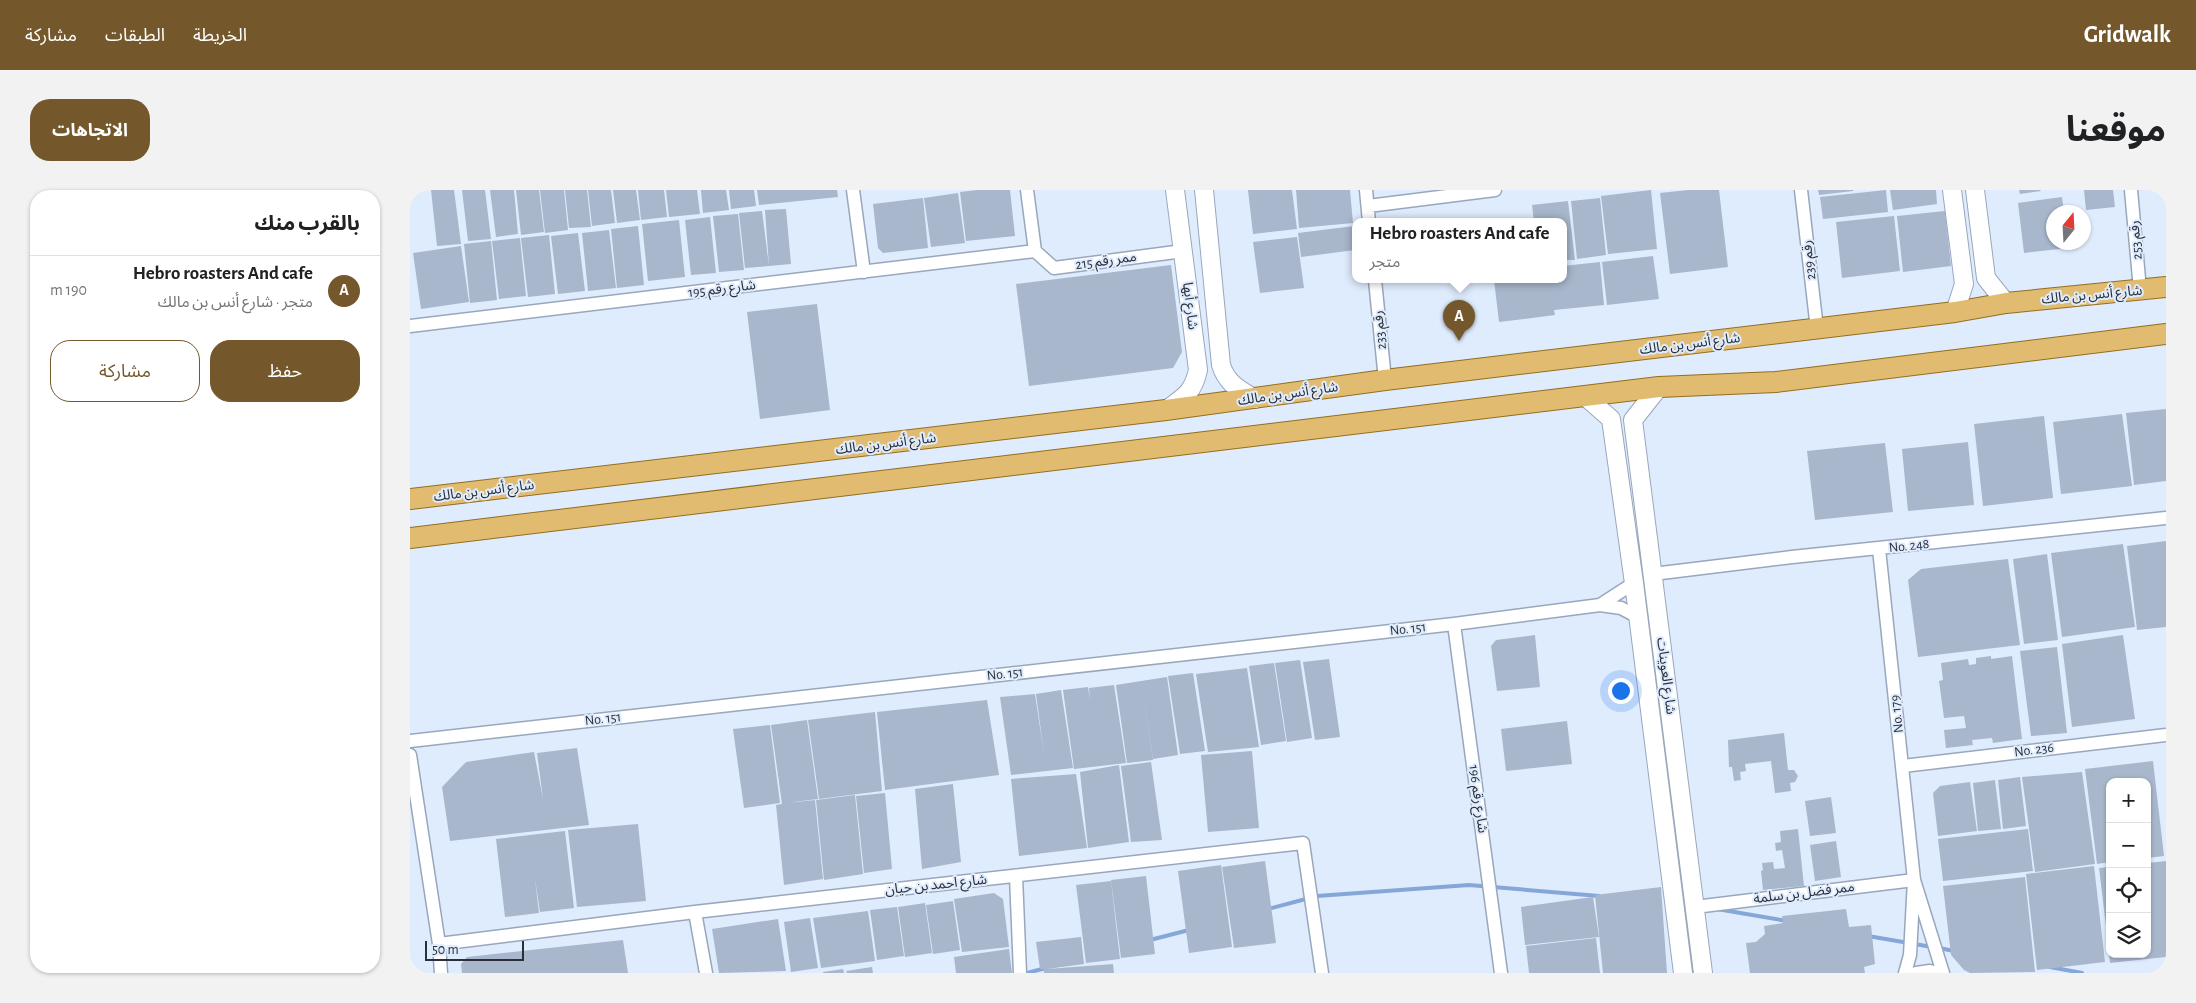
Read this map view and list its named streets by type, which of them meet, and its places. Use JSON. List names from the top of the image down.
{
  "streets": {
    "main road": ["شارع أنس بن مالك"],
    "street": [
      "رقم 253",
      "رقم 239",
      "ممر رقم 215",
      "شارع رقم 195",
      "شارع أبها",
      "رقم 233",
      "No. 248",
      "No. 151",
      "شارع العوينات",
      "No. 179",
      "No. 236",
      "شارع رقم 196",
      "شارع احمد بن حيان",
      "ممر فضل بن سلمة"
    ]
  },
  "crossings": [
    ["رقم 253", "شارع أنس بن مالك"],
    ["رقم 239", "شارع أنس بن مالك"],
    ["ممر رقم 215", "شارع رقم 195"],
    ["ممر رقم 215", "شارع أبها"],
    ["شارع أنس بن مالك", "شارع أبها"],
    ["شارع أنس بن مالك", "رقم 233"],
    ["No. 248", "شارع العوينات"],
    ["No. 248", "No. 179"],
    ["No. 151", "شارع العوينات"],
    ["No. 151", "شارع رقم 196"],
    ["شارع العوينات", "ممر فضل بن سلمة"],
    ["No. 179", "No. 236"],
    ["No. 179", "ممر فضل بن سلمة"]
  ],
  "scale_bar": "50 m",
  "north": "top",
  "page": {
    "header": "Gridwalk",
    "nav": ["الخريطة", "الطبقات", "مشاركة"],
    "title": "موقعنا",
    "buttons": [
      "الاتجاهات",
      ["حفظ", "مشاركة"]
    ],
    "heading": "بالقرب منك",
    "popup": ["Hebro roasters And cafe", "متجر"],
    "list": [
      {
        "mark": "A",
        "name": "Hebro roasters And cafe",
        "note": "متجر · شارع أنس بن مالك",
        "value": "190 m"
      }
    ],
    "pins": "A",
    "map_buttons": ["+", "−"],
    "scale": "50 m"
  }
}
